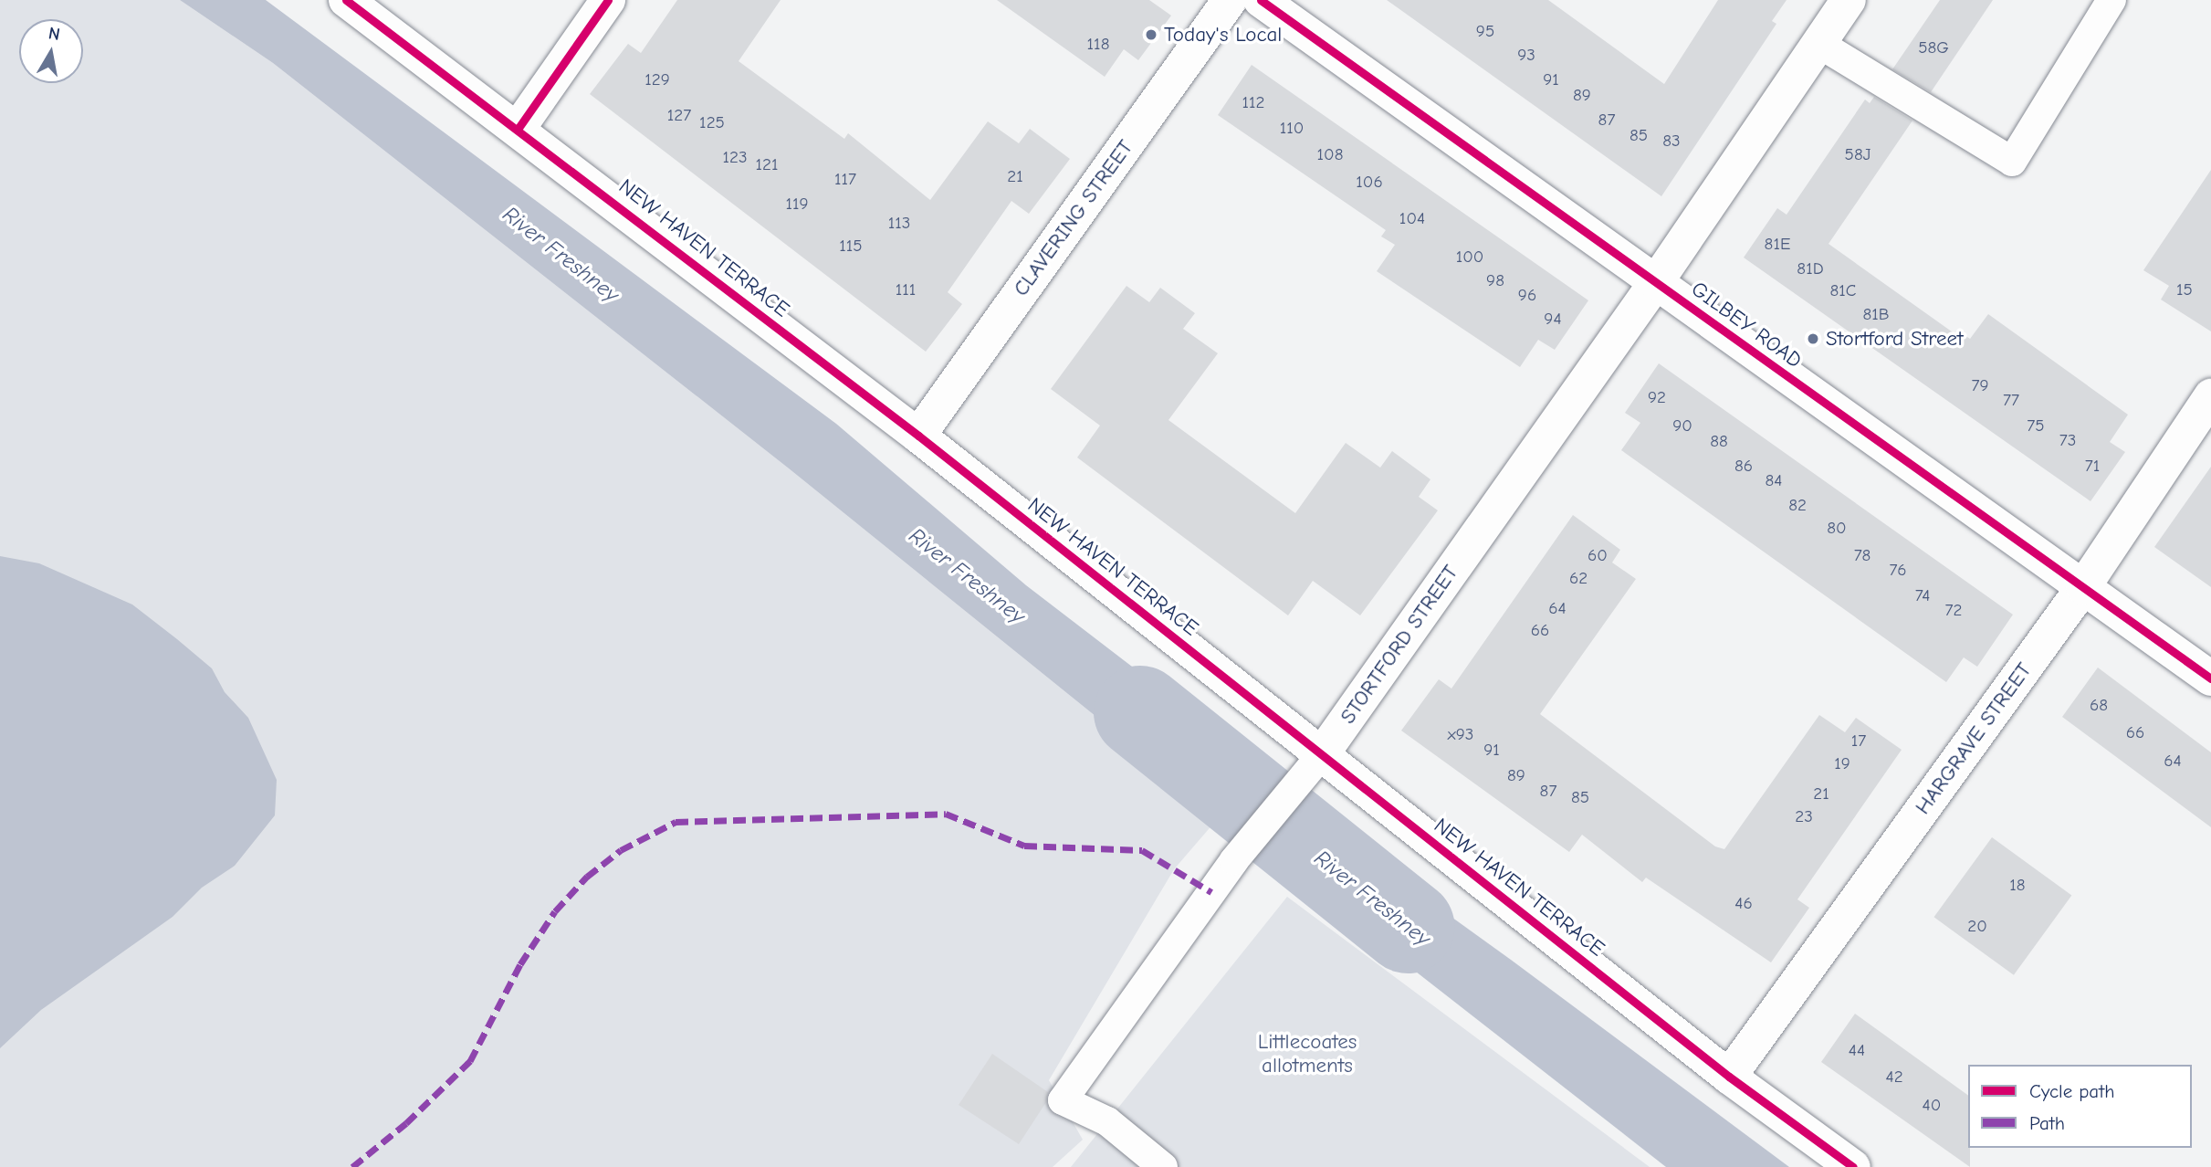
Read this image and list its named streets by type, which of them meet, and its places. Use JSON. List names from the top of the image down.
{
  "streets": {
    "street": [
      "CLAVERING STREET",
      "NEW HAVEN TERRACE",
      "GILBEY ROAD",
      "STORTFORD STREET",
      "HARGRAVE STREET"
    ]
  },
  "crossings": [
    ["CLAVERING STREET", "NEW HAVEN TERRACE"],
    ["NEW HAVEN TERRACE", "STORTFORD STREET"],
    ["NEW HAVEN TERRACE", "HARGRAVE STREET"],
    ["GILBEY ROAD", "STORTFORD STREET"],
    ["GILBEY ROAD", "HARGRAVE STREET"]
  ],
  "water": ["River Freshney"],
  "parks": ["Littlecoates allotments"],
  "places": ["Today's Local", "Stortford Street"],
  "house_numbers": [
    "95",
    "118",
    "58G",
    "93",
    "129",
    "91",
    "89",
    "112",
    "127",
    "87",
    "125",
    "110",
    "85",
    "83",
    "108",
    "58J",
    "123",
    "121",
    "21",
    "117",
    "106",
    "119",
    "104",
    "113",
    "81E",
    "115",
    "100",
    "81D",
    "98",
    "111",
    "15",
    "81C",
    "96",
    "81B",
    "94",
    "79",
    "92",
    "77",
    "90",
    "75",
    "73",
    "88",
    "86",
    "71",
    "84",
    "82",
    "80",
    "60",
    "78",
    "76",
    "62",
    "74",
    "64",
    "72",
    "66",
    "68",
    "66",
    "x93",
    "17",
    "91",
    "64",
    "19",
    "89",
    "87",
    "21",
    "85",
    "23",
    "18",
    "46",
    "20",
    "44",
    "42",
    "40"
  ],
  "legend": ["Cycle path", "Path"],
  "north": "top"
}
